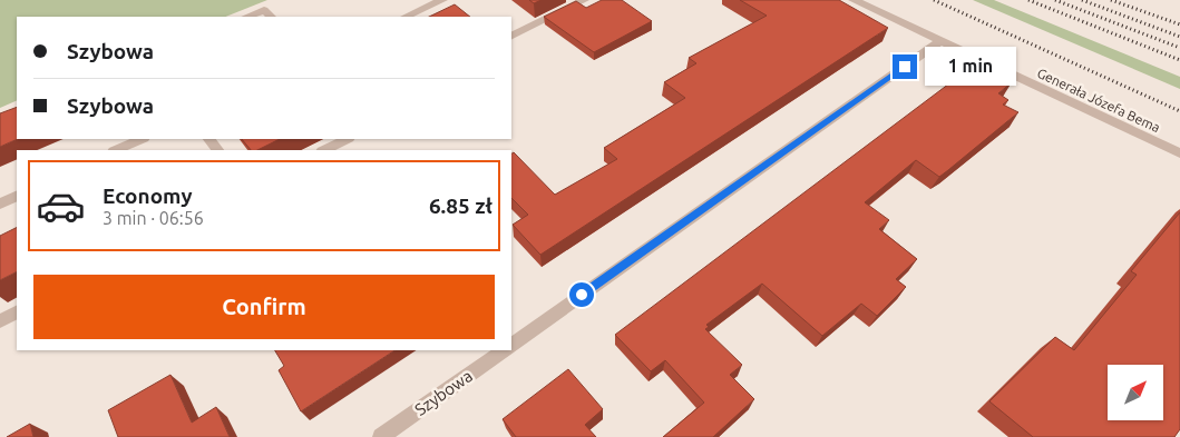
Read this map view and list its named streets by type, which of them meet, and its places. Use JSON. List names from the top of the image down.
{
  "streets": {
    "street": ["Generała Józefa Bema", "Szybowa"]
  },
  "north": "top right",
  "page": {
    "banner": ["Szybowa", "Szybowa"],
    "bubble": "1 min",
    "list": [
      {
        "name": "Economy",
        "note": "3 min · 06:56",
        "value": "6.85 zł"
      }
    ],
    "buttons": "Confirm"
  }
}
